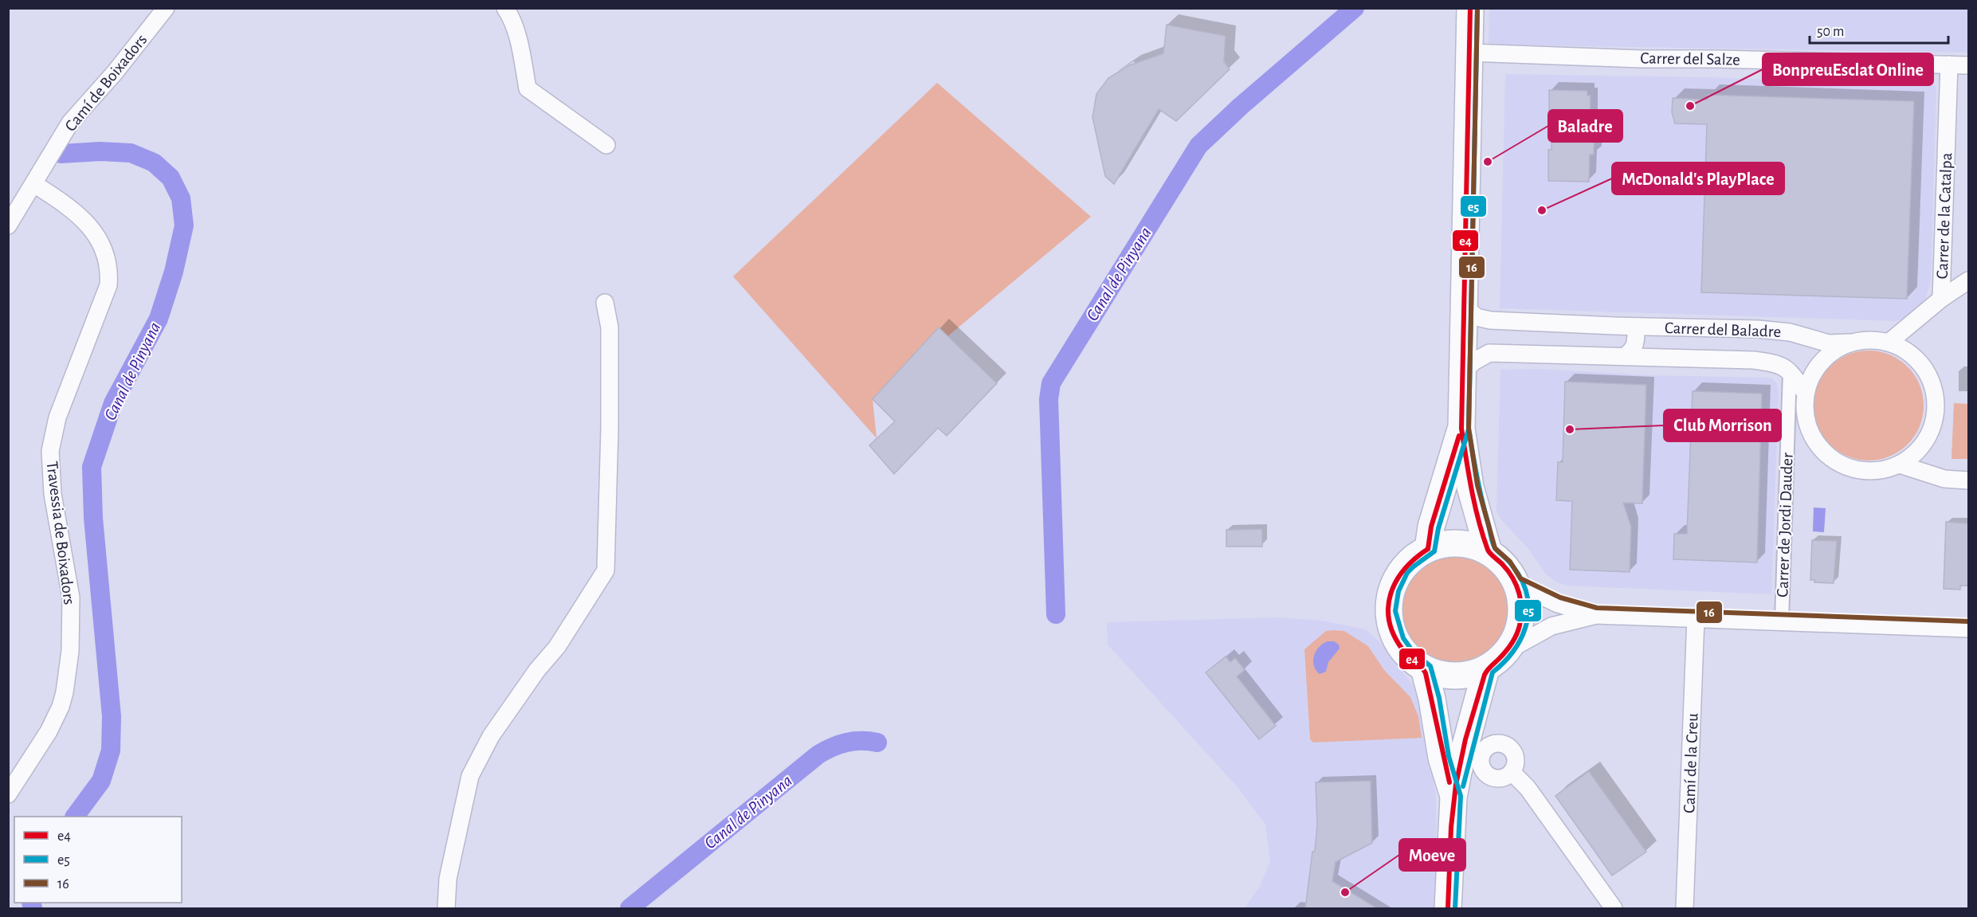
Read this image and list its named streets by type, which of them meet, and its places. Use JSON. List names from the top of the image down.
{
  "streets": {
    "street": [
      "Carrer del Salze",
      "Camí de Boixadors",
      "Carrer de la Catalpa",
      "Carrer del Baladre",
      "Carrer de Jordi Dauder",
      "Travessia de Boixadors",
      "Camí de la Creu"
    ]
  },
  "crossings": [
    ["Carrer del Salze", "Carrer de la Catalpa"],
    ["Camí de Boixadors", "Travessia de Boixadors"],
    ["Carrer de la Catalpa", "Carrer del Baladre"],
    ["Carrer del Baladre", "Carrer de Jordi Dauder"]
  ],
  "water": ["Canal de Pinyana"],
  "places": [
    "BonpreuEsclat Online",
    "Baladre",
    "McDonald's PlayPlace",
    "Club Morrison",
    "Moeve"
  ],
  "lines": ["transit line e4", "transit line e5", "transit line 16"],
  "legend": ["e4", "e5", "16"],
  "scale_bar": "50 m"
}
